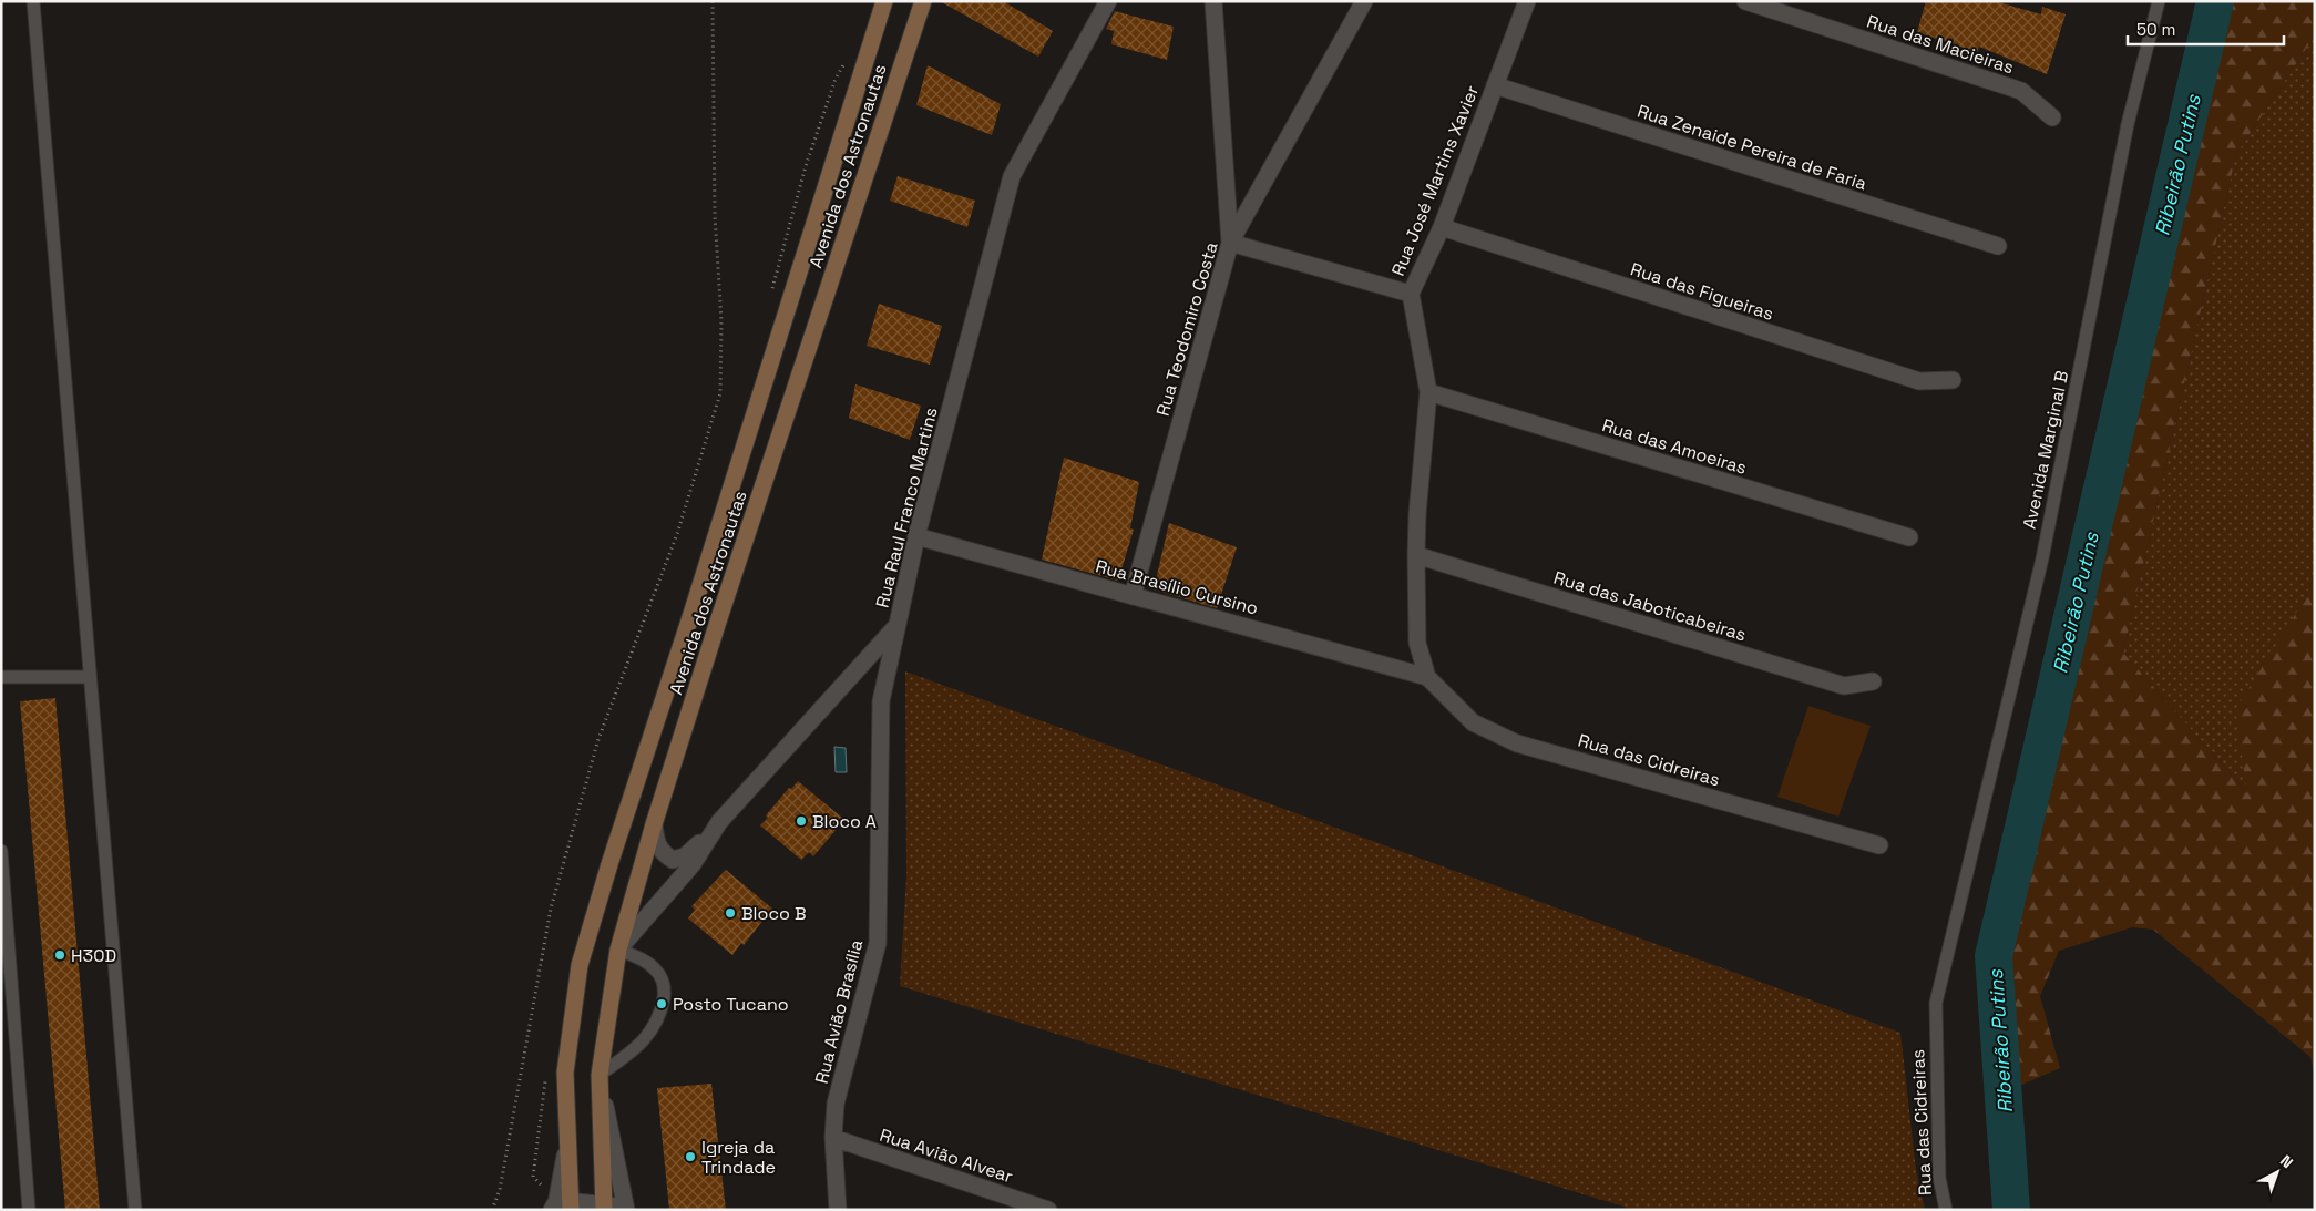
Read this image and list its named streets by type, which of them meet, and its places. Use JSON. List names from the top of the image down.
{
  "streets": {
    "main road": ["Avenida dos Astronautas"],
    "street": [
      "Rua das Macieiras",
      "Rua Zenaide Pereira de Faria",
      "Rua José Martins Xavier",
      "Rua das Figueiras",
      "Rua Teodomiro Costa",
      "Rua das Amoeiras",
      "Rua Raul Franco Martins",
      "Rua Brasílio Cursino",
      "Rua das Jaboticabeiras",
      "Rua das Cidreiras",
      "Rua Avião Brasília",
      "Rua Avião Alvear"
    ],
    "lane": ["Avenida Marginal B"]
  },
  "crossings": [
    ["Rua Zenaide Pereira de Faria", "Rua José Martins Xavier"],
    ["Avenida dos Astronautas", "Rua Raul Franco Martins"],
    ["Rua José Martins Xavier", "Rua das Figueiras"],
    ["Rua José Martins Xavier", "Rua das Amoeiras"],
    ["Rua José Martins Xavier", "Rua Brasílio Cursino"],
    ["Rua José Martins Xavier", "Rua das Jaboticabeiras"],
    ["Rua José Martins Xavier", "Rua das Cidreiras"],
    ["Rua Teodomiro Costa", "Rua Brasílio Cursino"],
    ["Avenida Marginal B", "Rua das Cidreiras"],
    ["Rua Raul Franco Martins", "Rua Brasílio Cursino"],
    ["Rua Raul Franco Martins", "Rua Avião Brasília"],
    ["Rua Brasílio Cursino", "Rua das Cidreiras"],
    ["Rua Avião Brasília", "Rua Avião Alvear"]
  ],
  "water": ["Ribeirão Putins"],
  "places": [
    "Bloco A",
    "Bloco B",
    "H30D",
    "Posto Tucano",
    "Igreja da Trindade"
  ],
  "scale_bar": "50 m",
  "north": "top right"
}
